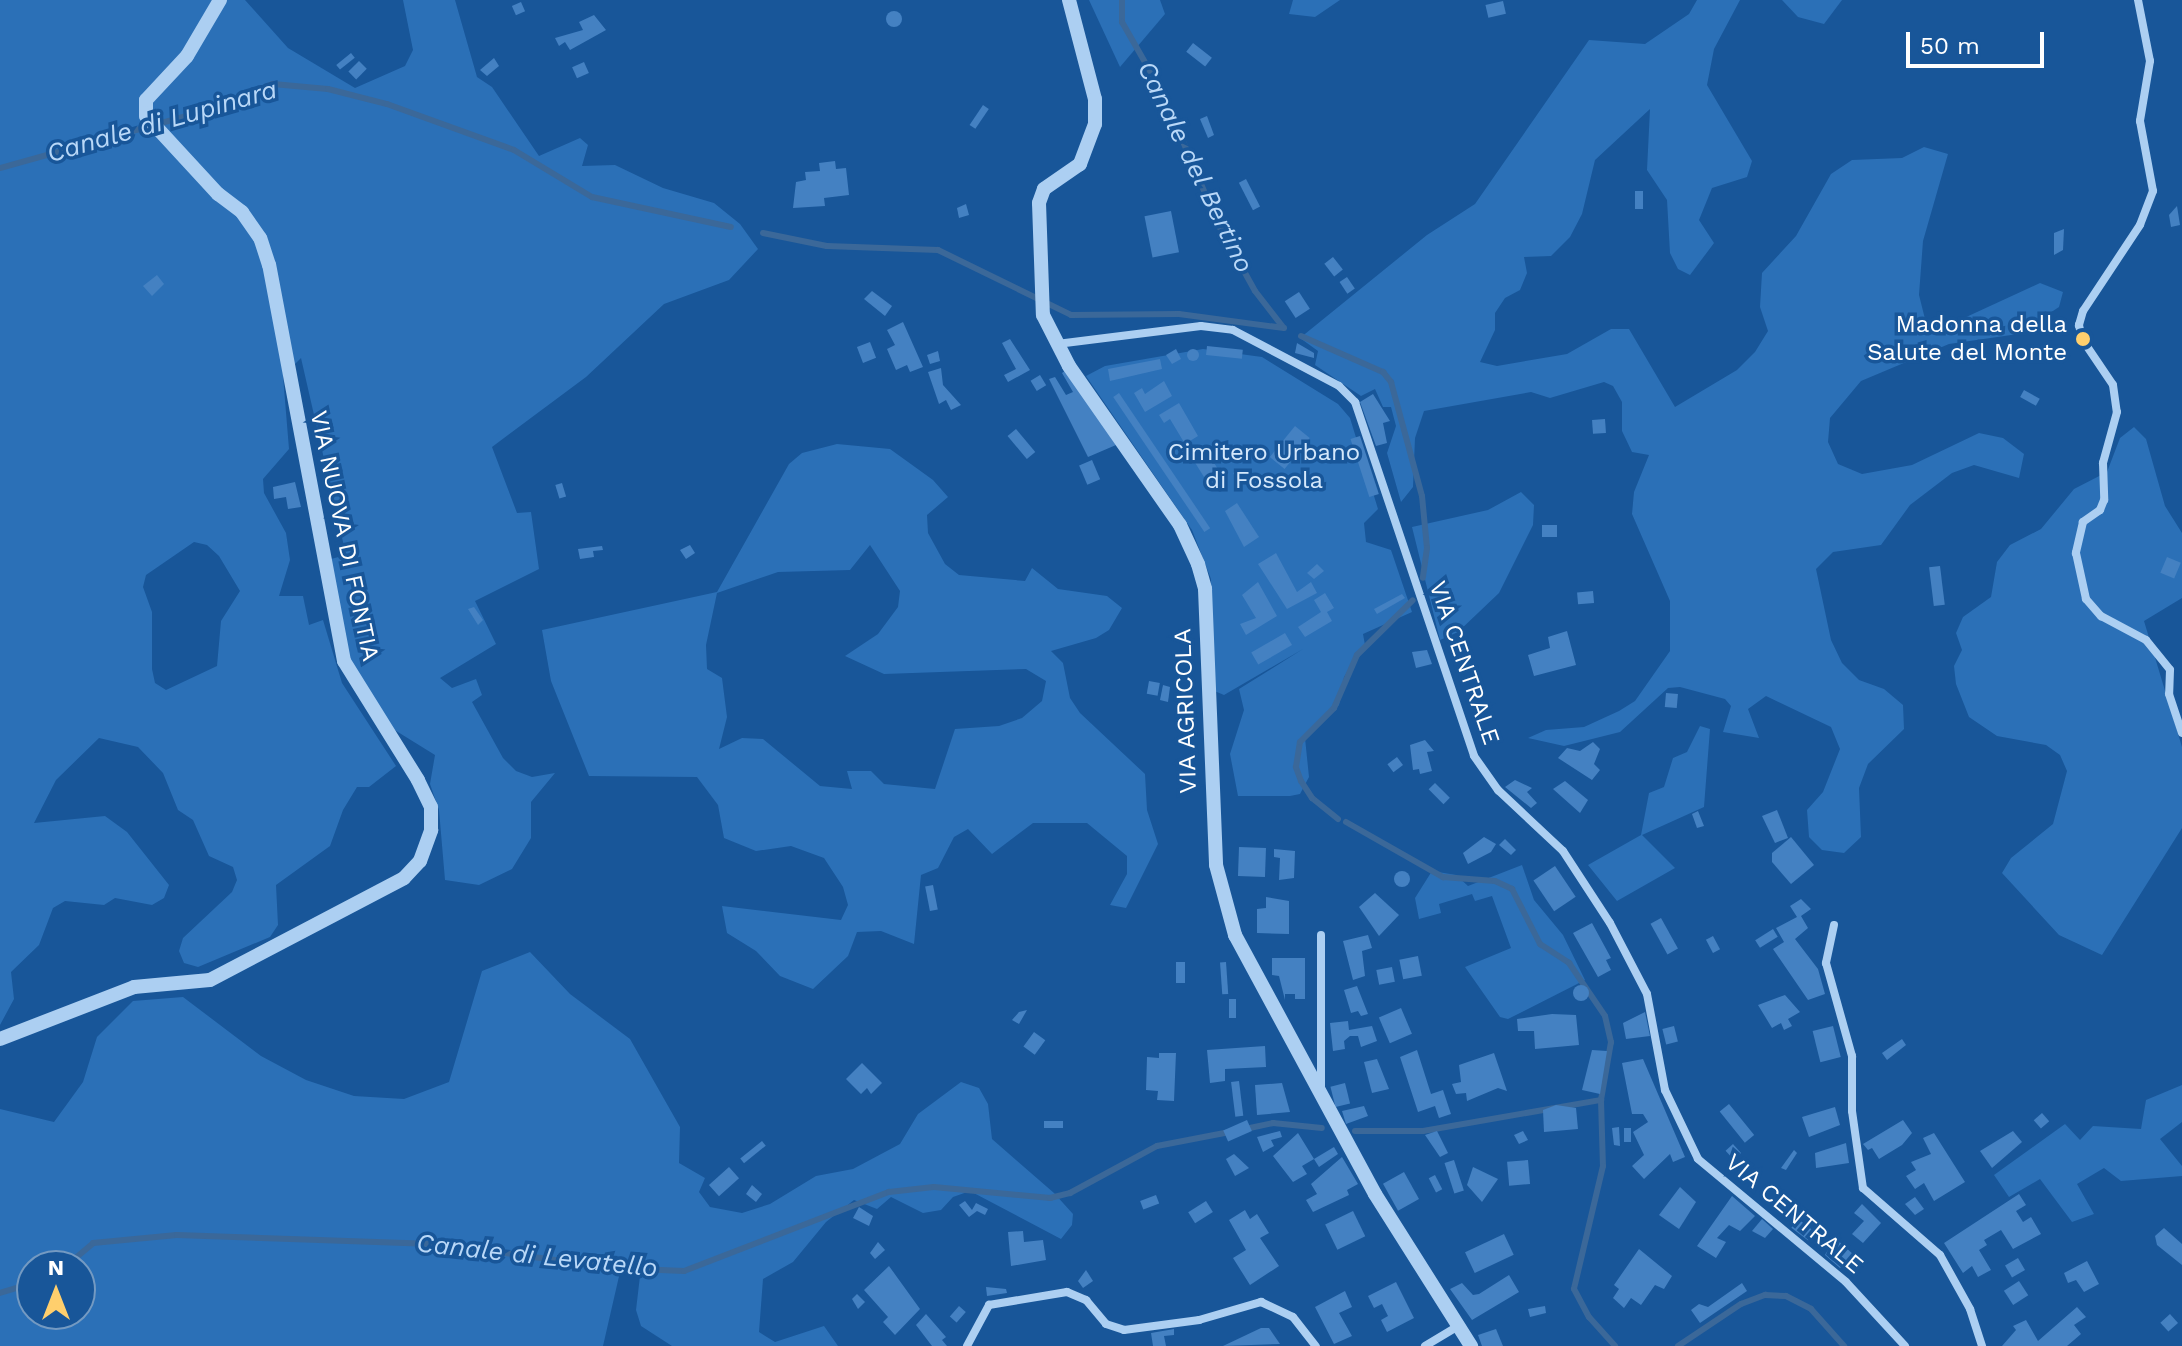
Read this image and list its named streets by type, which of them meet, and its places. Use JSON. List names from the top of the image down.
{
  "streets": {
    "street": ["VIA NUOVA DI FONTIA", "VIA CENTRALE", "VIA AGRICOLA"]
  },
  "crossings": [
    ["VIA CENTRALE", "VIA AGRICOLA"]
  ],
  "water": ["Canale di Lupinara", "Canale del Bertino", "Canale di Levatello"],
  "parks": ["Cimitero Urbano di Fossola"],
  "places": ["Madonna della Salute del Monte"],
  "scale_bar": "50 m",
  "north": "top"
}
